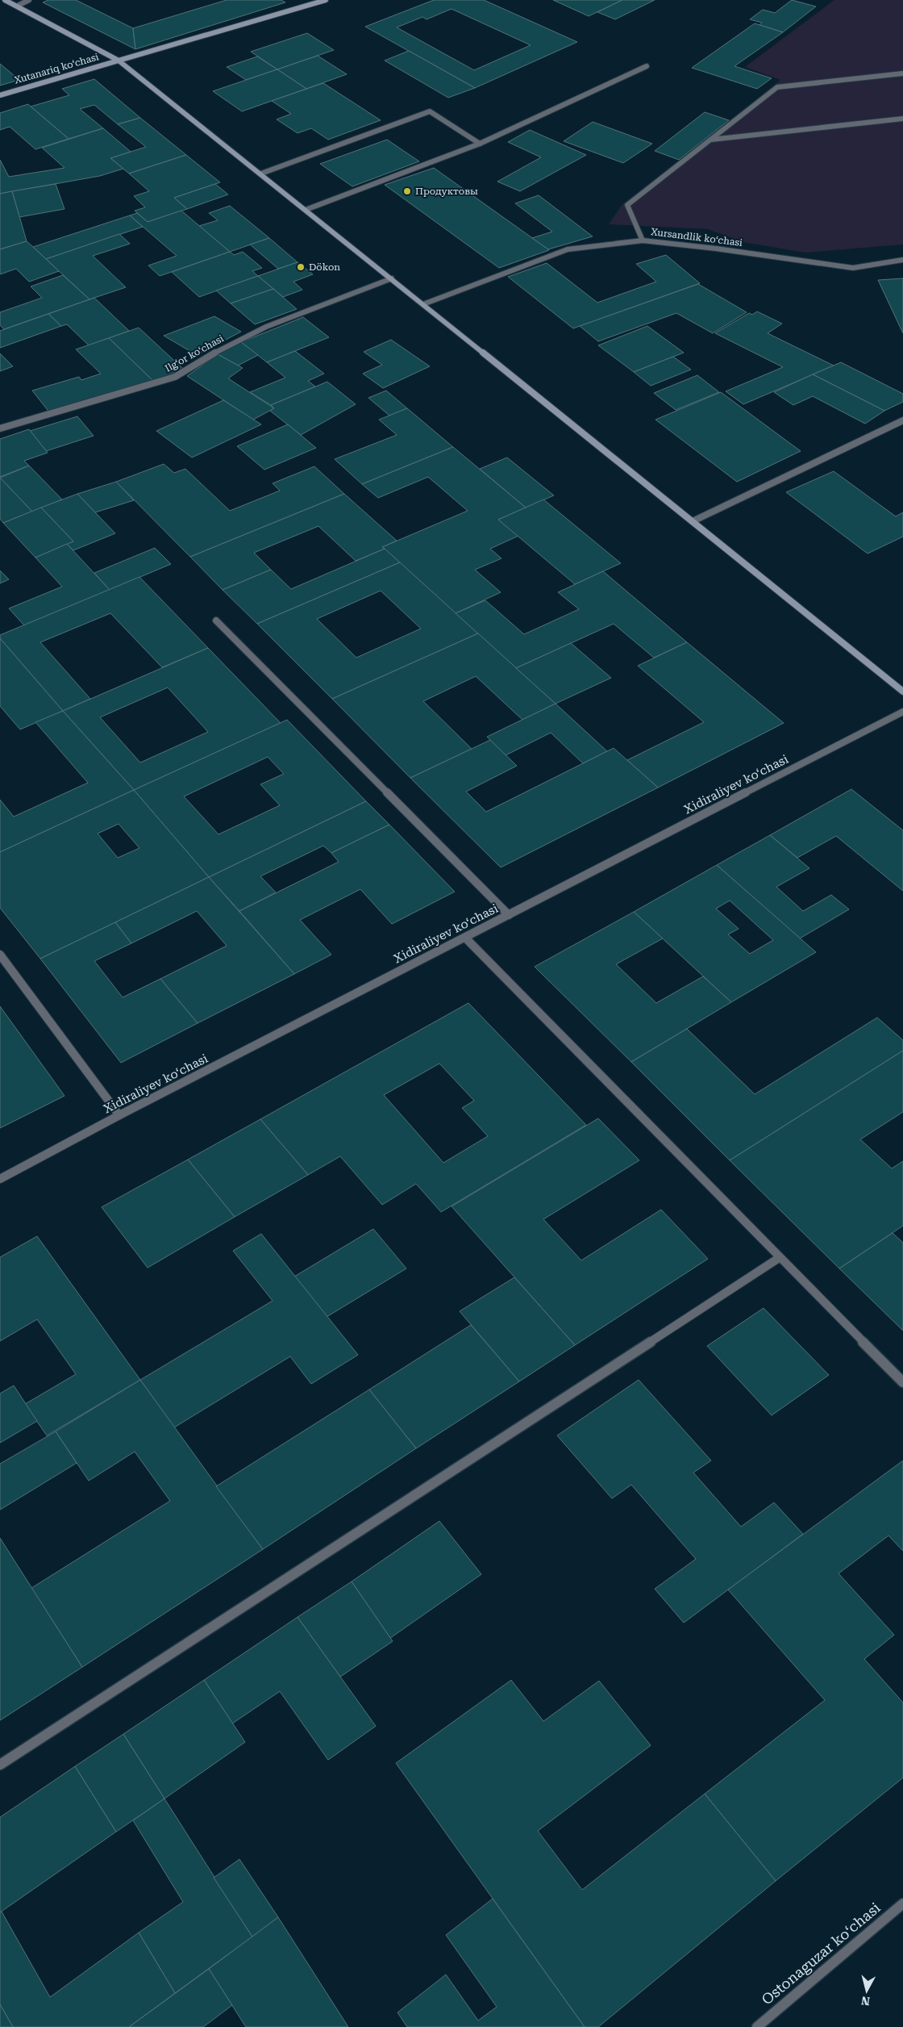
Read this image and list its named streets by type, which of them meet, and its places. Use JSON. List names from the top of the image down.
{
  "streets": {
    "main road": ["Xutanariq koʻchasi"],
    "street": [
      "Xursandlik koʻchasi",
      "Ilgʻor koʻchasi",
      "Xidiraliyev koʻchasi",
      "Ostonaguzar koʻchasi"
    ]
  },
  "places": ["Продуктовы", "Dökon"],
  "north": "bottom"
}
